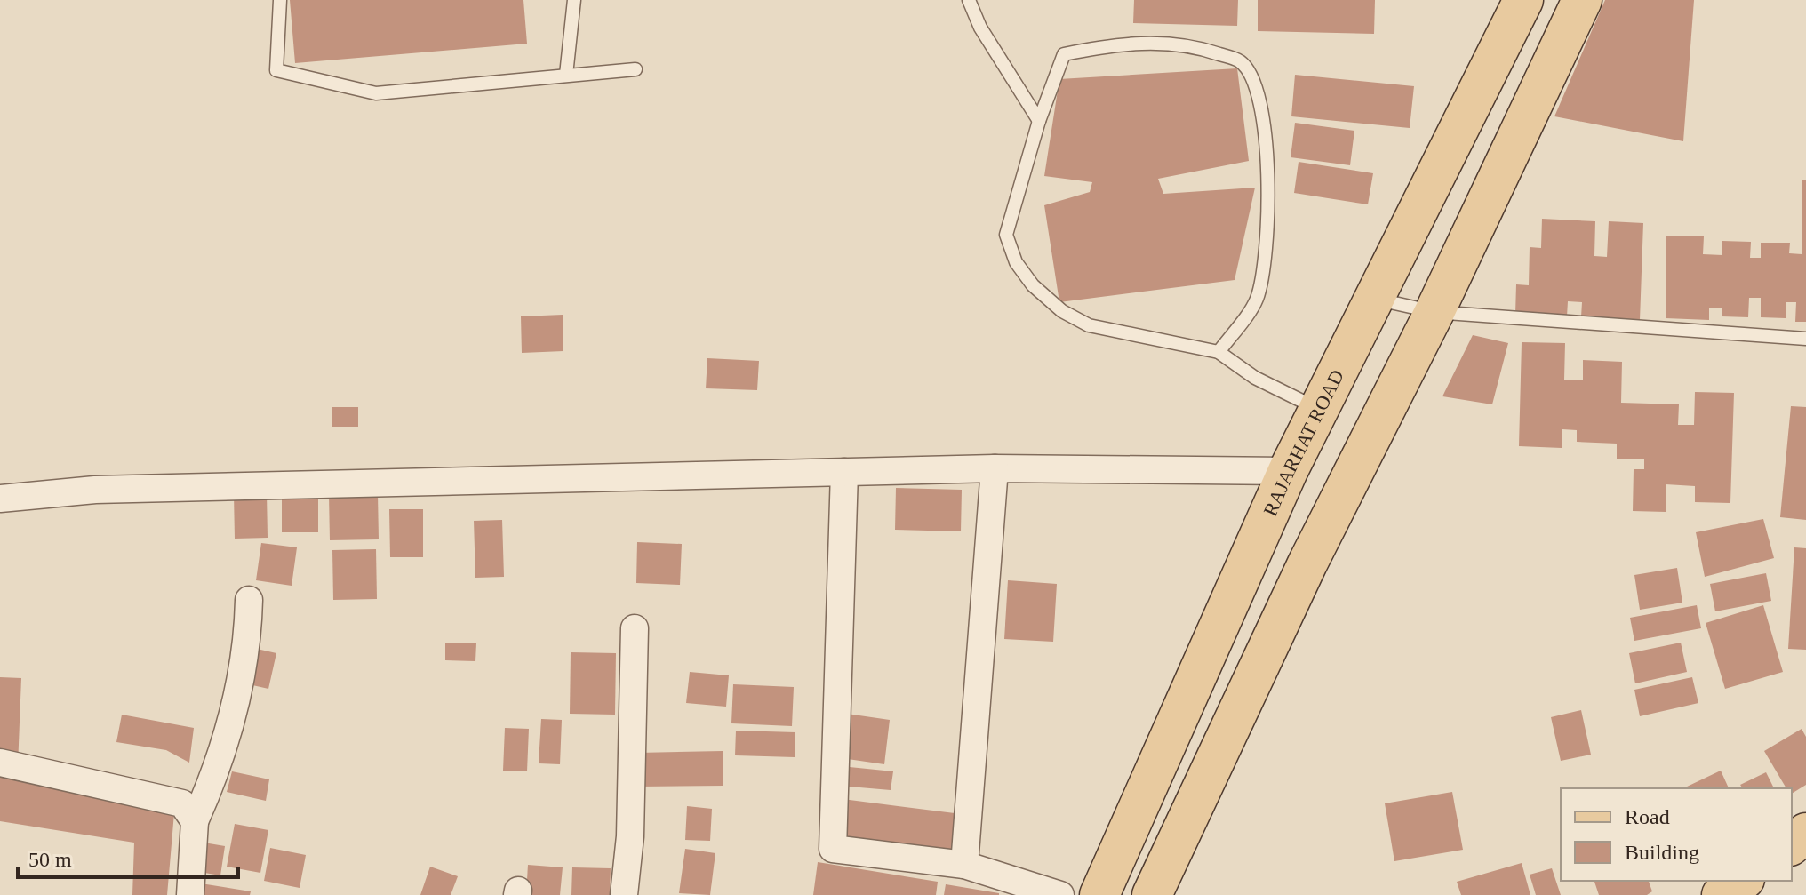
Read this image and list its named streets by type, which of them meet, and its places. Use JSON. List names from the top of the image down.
{
  "streets": {
    "main road": ["RAJARHAT ROAD"]
  },
  "legend": ["Road", "Building"],
  "scale_bar": "50 m"
}
